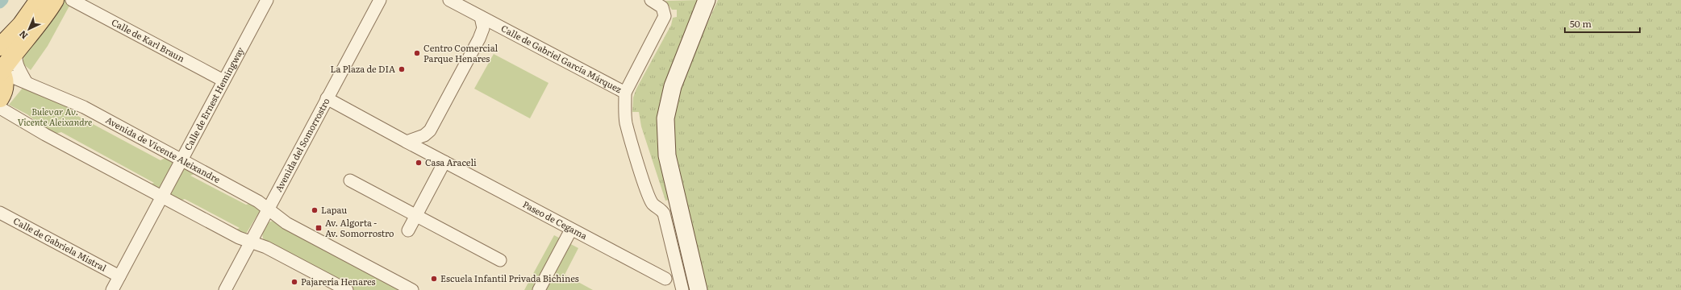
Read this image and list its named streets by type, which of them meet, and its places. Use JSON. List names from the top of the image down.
{
  "streets": {
    "street": [
      "Calle de Karl Braun",
      "Calle de Gabriel García Márquez",
      "Calle de Ernest Hemingway",
      "Avenida del Somorrostro",
      "Avenida de Vicente Aleixandre",
      "Paseo de Cegama",
      "Calle de Gabriela Mistral"
    ]
  },
  "crossings": [
    ["Calle de Karl Braun", "Calle de Ernest Hemingway"],
    ["Calle de Ernest Hemingway", "Avenida de Vicente Aleixandre"],
    ["Calle de Ernest Hemingway", "Calle de Gabriela Mistral"],
    ["Avenida del Somorrostro", "Avenida de Vicente Aleixandre"],
    ["Avenida del Somorrostro", "Paseo de Cegama"]
  ],
  "parks": ["Bulevar Av. Vicente Aleixandre"],
  "places": {
    "other": [
      "Centro Comercial Parque Henares",
      "La Plaza de DIA",
      "Casa Araceli",
      "Lapau",
      "Escuela Infantil Privada Bichines",
      "Pajarería Henares"
    ],
    "transit": ["Av. Algorta - Av. Somorrostro"]
  },
  "scale_bar": "50 m",
  "north": "bottom left"
}
